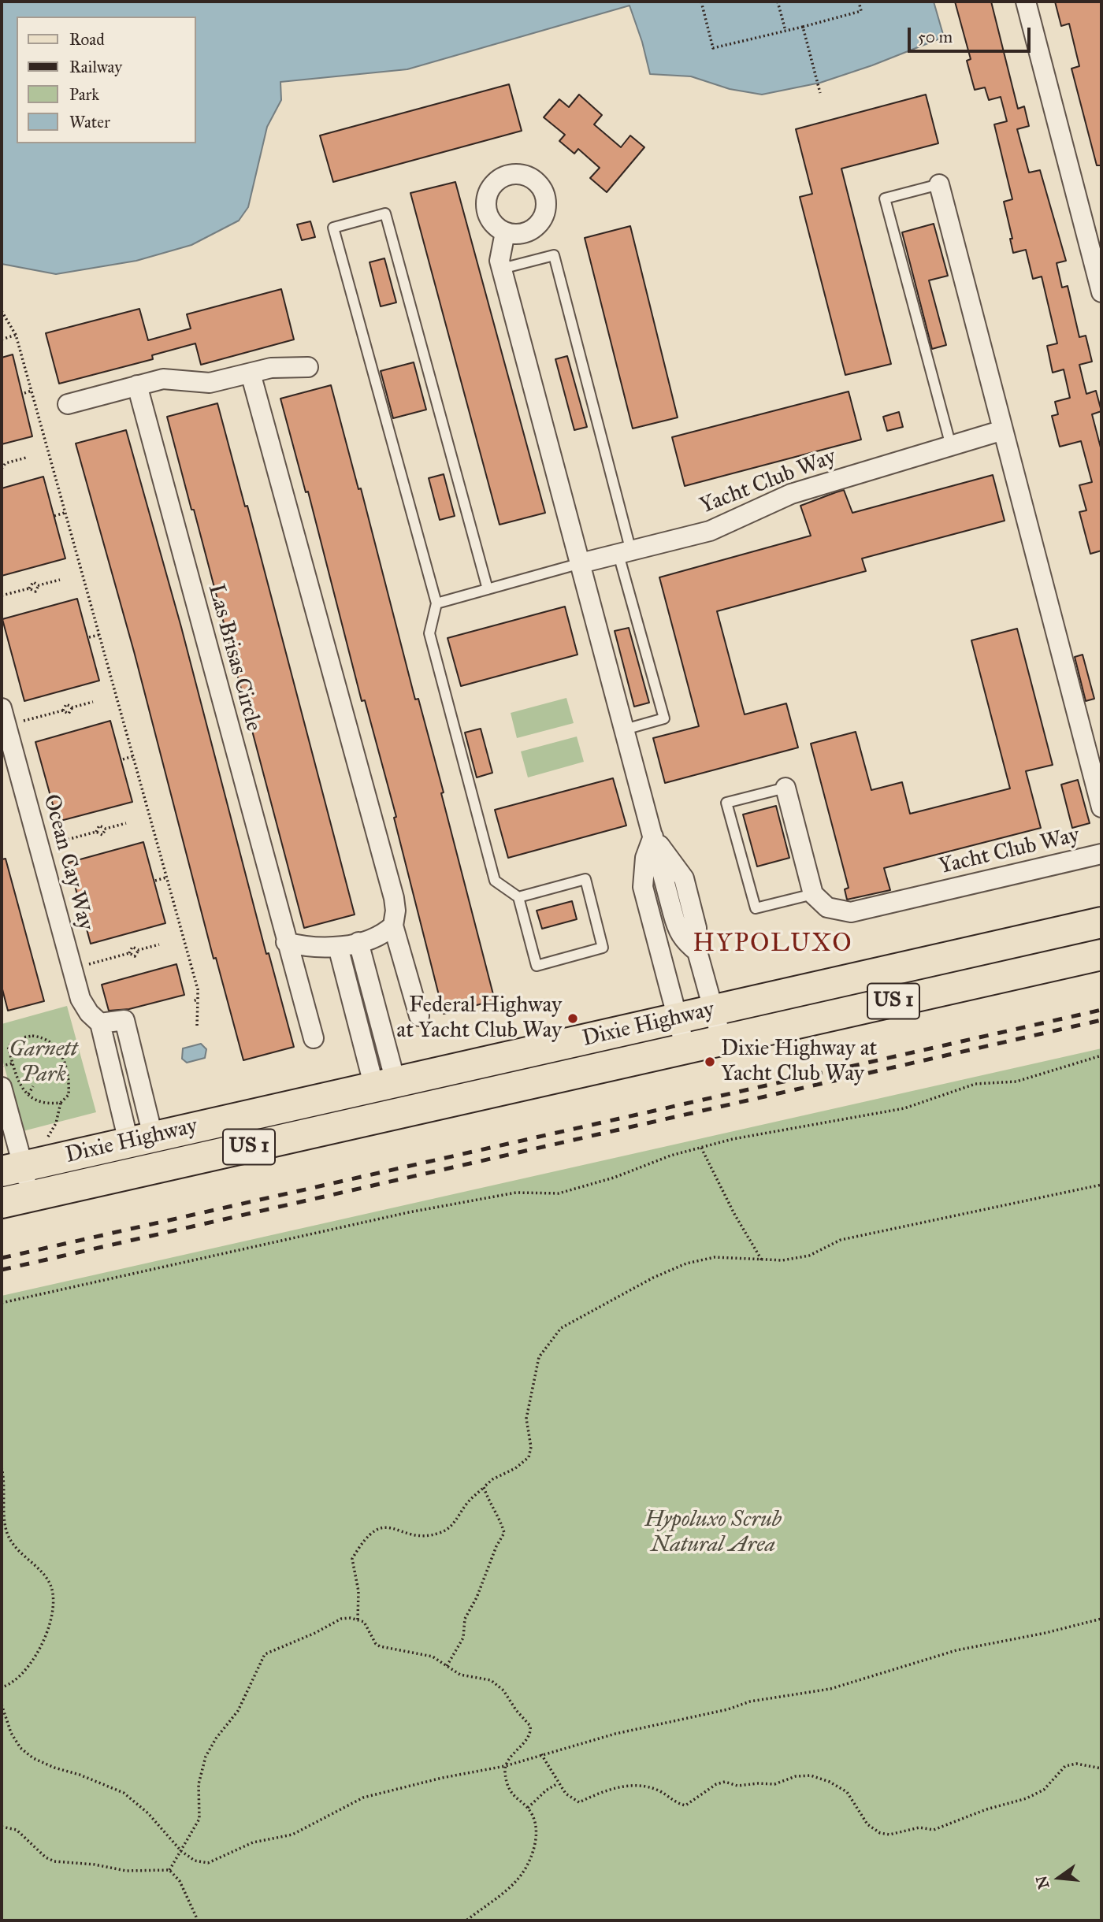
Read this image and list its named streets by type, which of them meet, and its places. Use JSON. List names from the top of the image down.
{
  "streets": {
    "main road": ["US 1", "Dixie Highway"],
    "street": ["Yacht Club Way", "Las Brisas Circle", "Ocean Cay Way"]
  },
  "crossings": [
    ["Ocean Cay Way", "Dixie Highway"]
  ],
  "districts": ["HYPOLUXO"],
  "parks": ["Garnett Park", "Hypoluxo Scrub Natural Area"],
  "places": ["Federal Highway at Yacht Club Way", "Dixie Highway at Yacht Club Way"],
  "legend": [
    "Road",
    "Railway",
    "Park",
    "Water"
  ],
  "scale_bar": "50 m",
  "north": "left"
}
